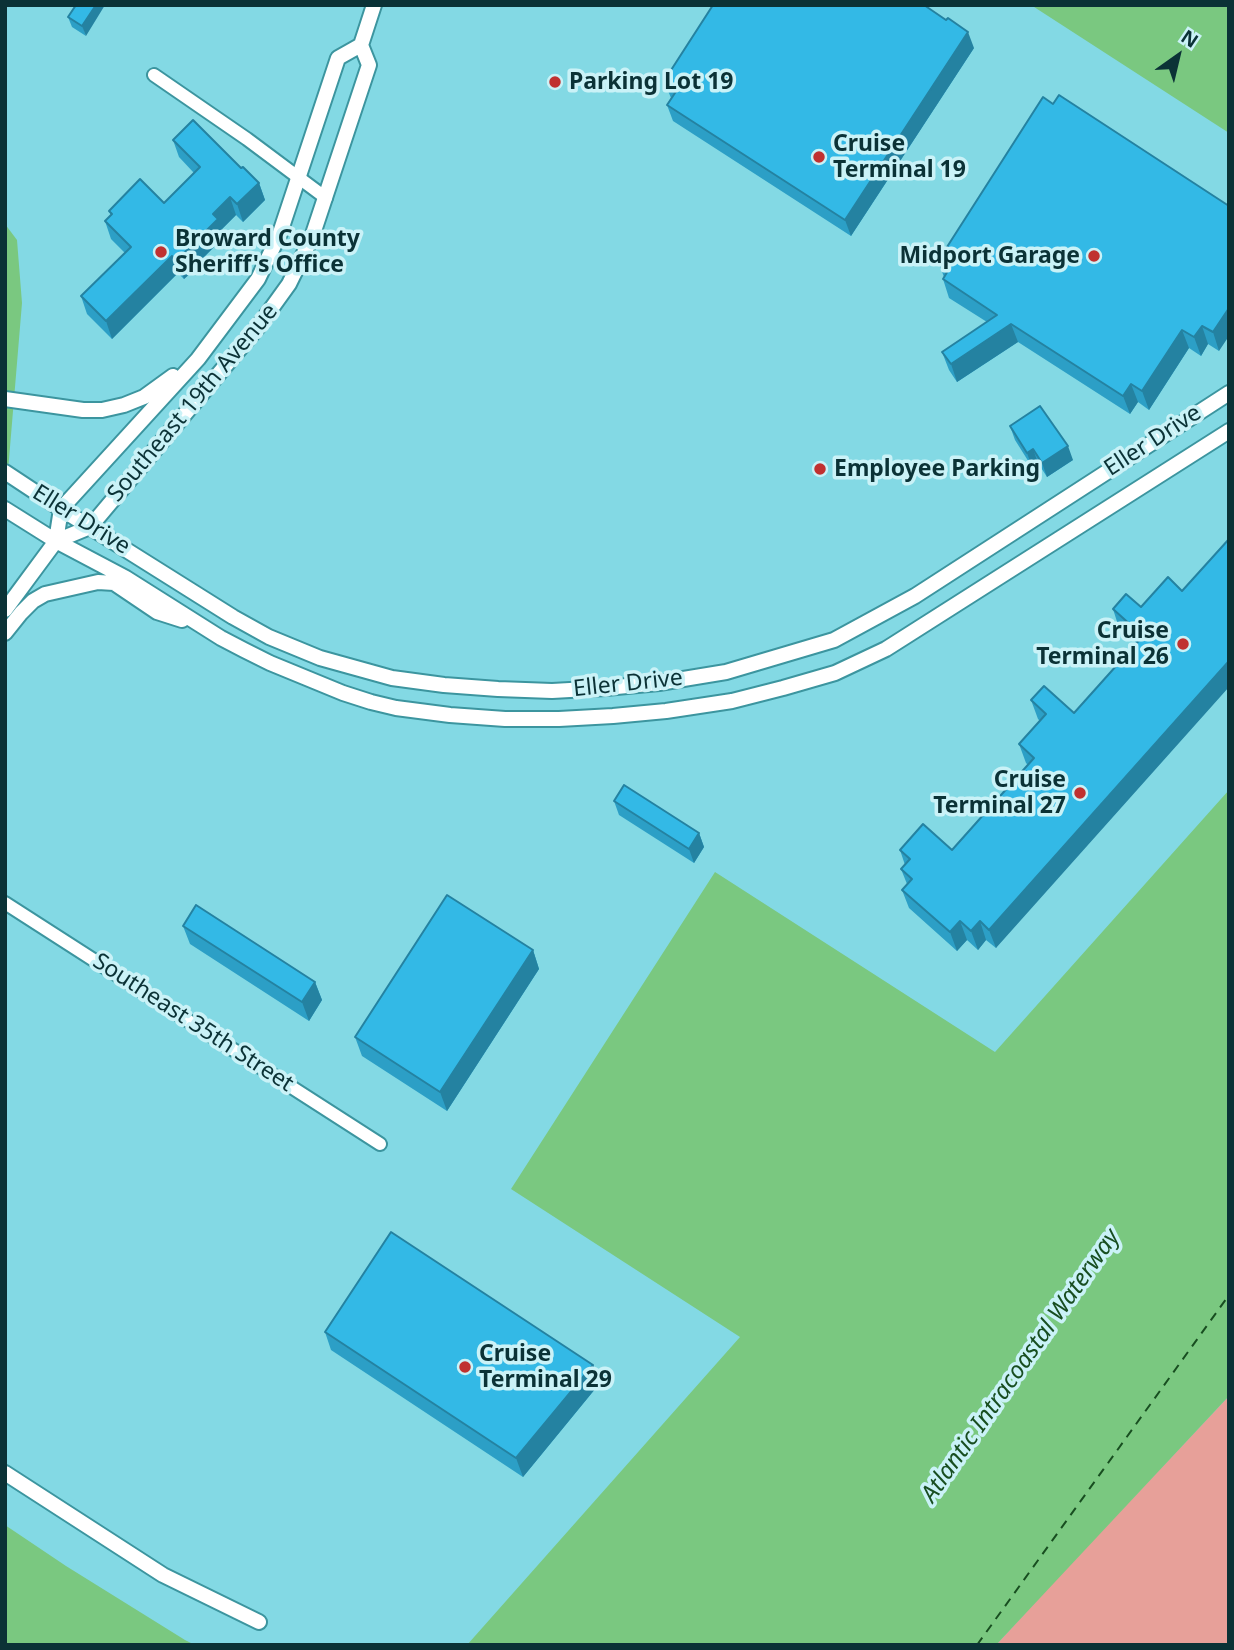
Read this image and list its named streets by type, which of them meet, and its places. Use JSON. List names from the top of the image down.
{
  "streets": {
    "street": ["Southeast 19th Avenue", "Eller Drive", "Southeast 35th Street"]
  },
  "crossings": [
    ["Southeast 19th Avenue", "Eller Drive"]
  ],
  "water": ["Atlantic Intracoastal Waterway"],
  "places": [
    "Parking Lot 19",
    "Cruise Terminal 19",
    "Broward County Sheriff's Office",
    "Midport Garage",
    "Employee Parking",
    "Cruise Terminal 26",
    "Cruise Terminal 27",
    "Cruise Terminal 29"
  ],
  "north": "top right"
}
